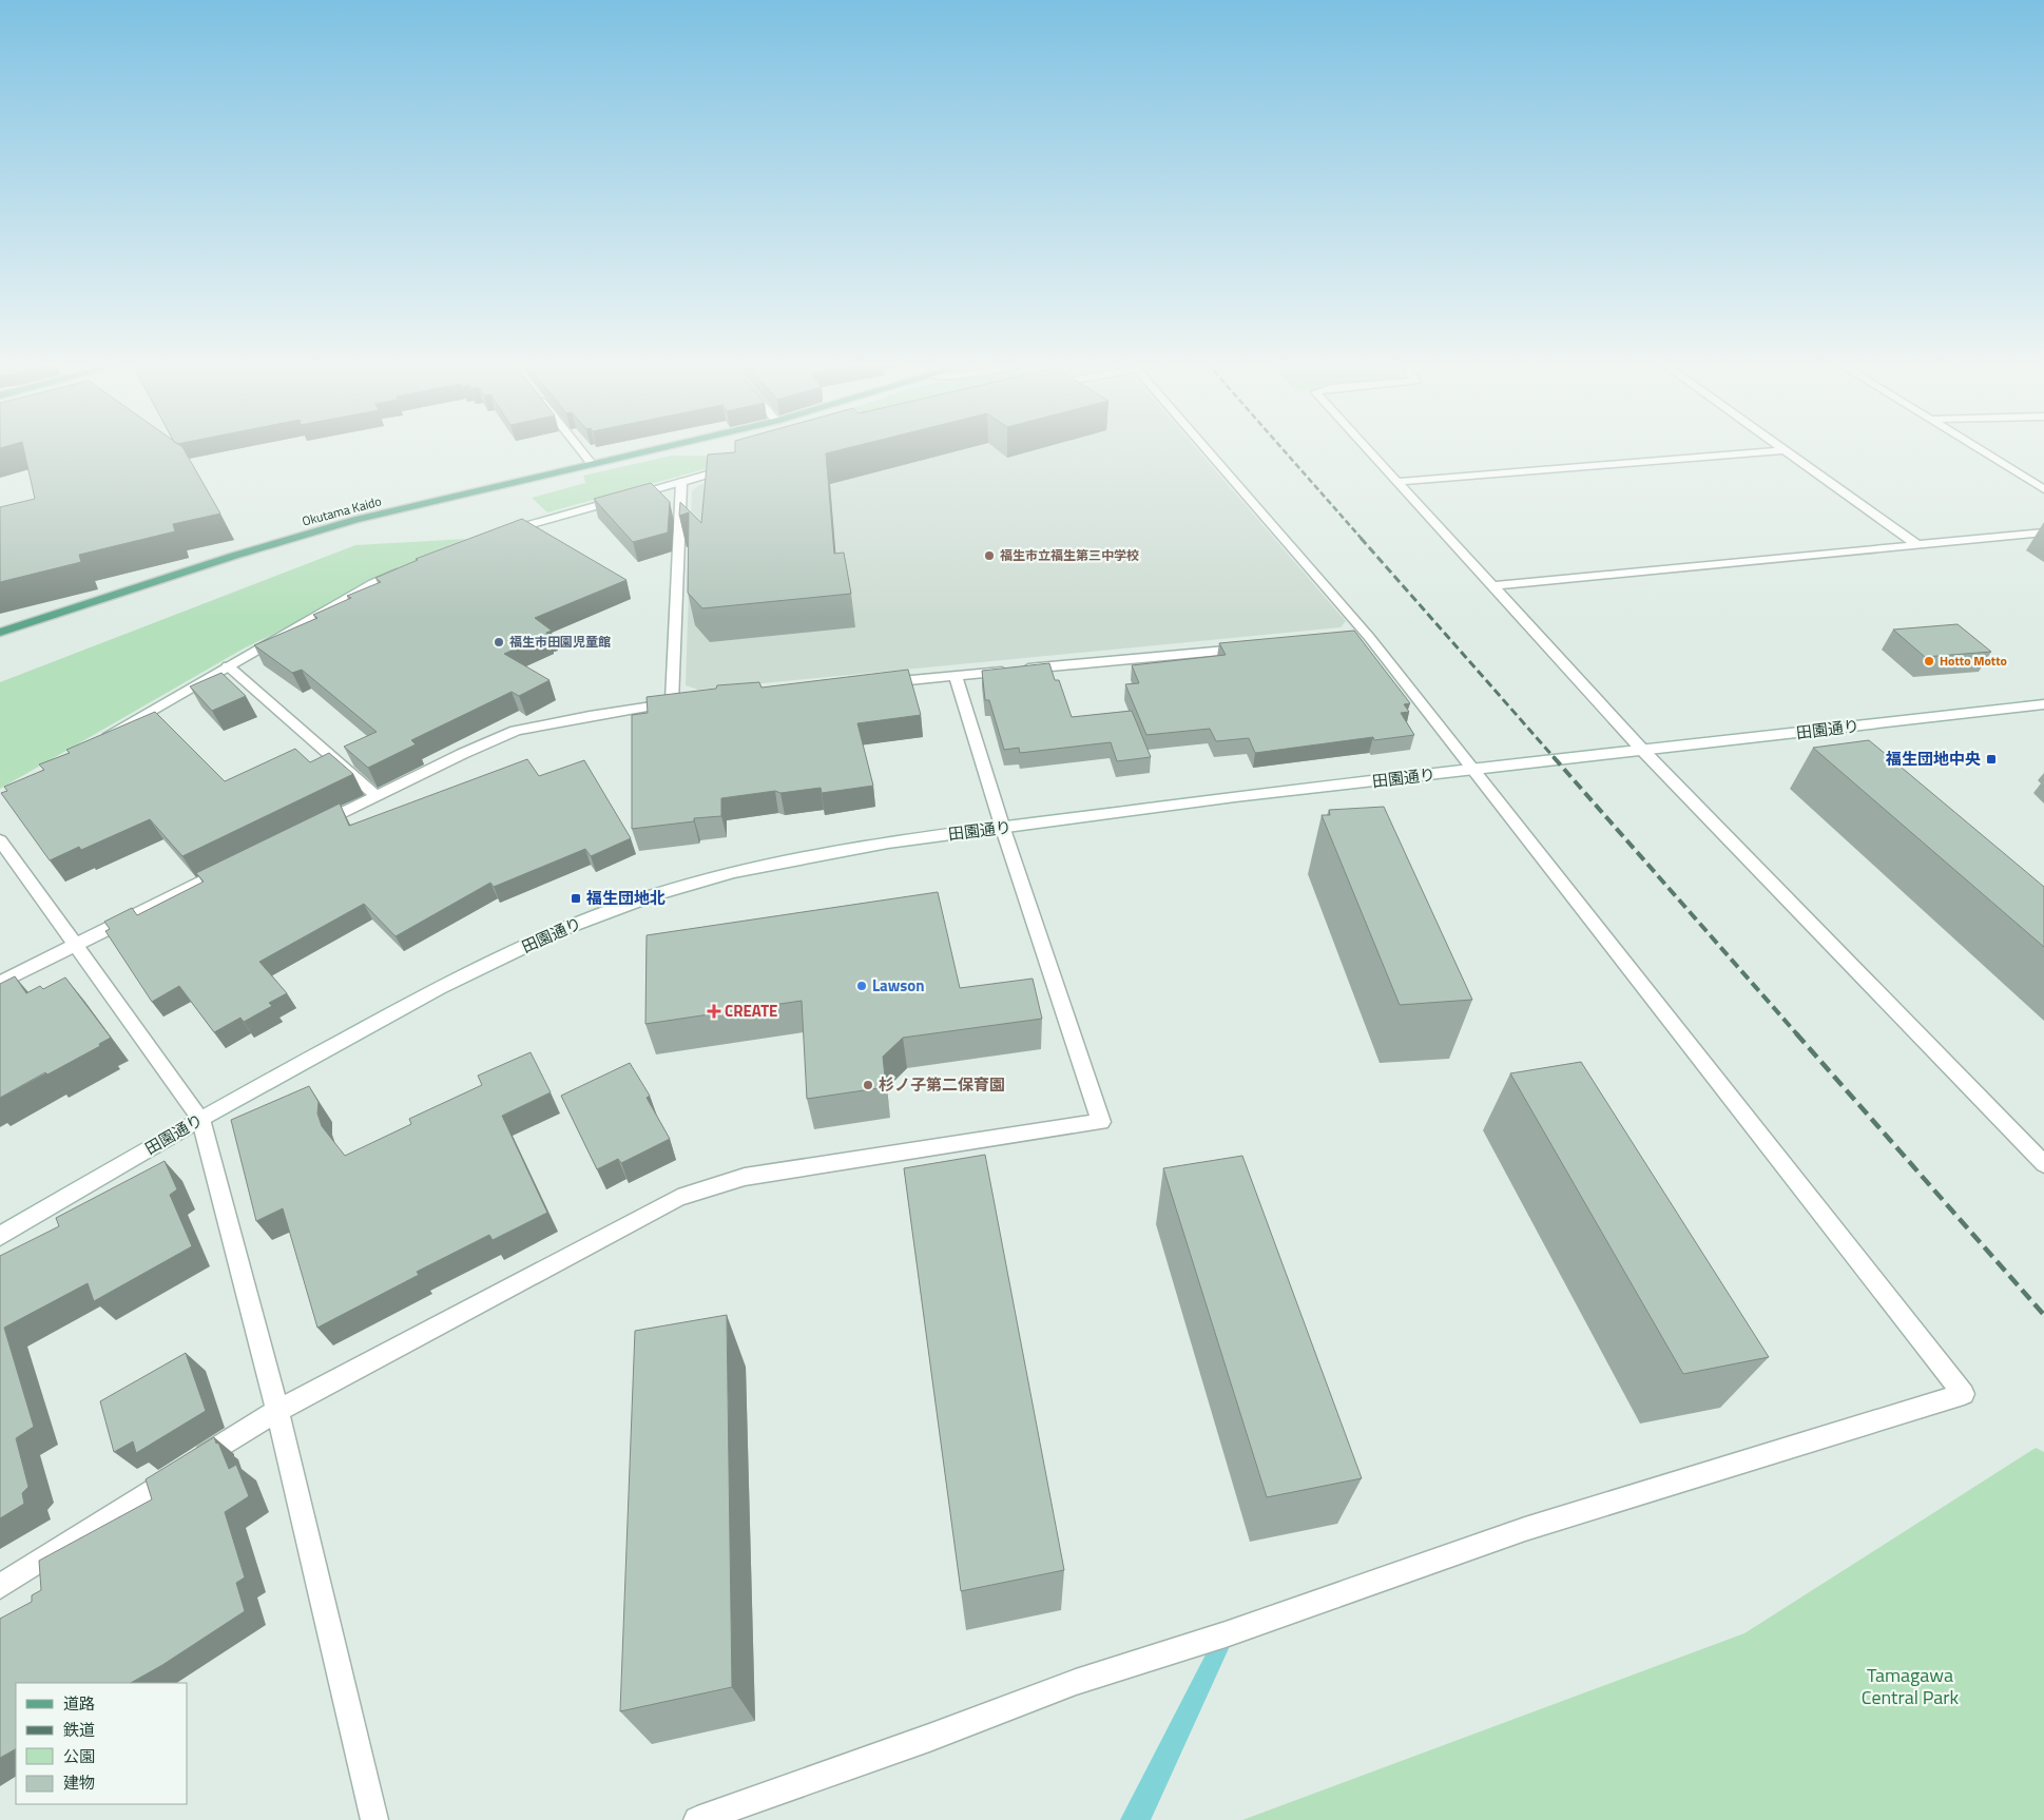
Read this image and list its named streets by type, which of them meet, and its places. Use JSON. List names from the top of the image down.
{
  "streets": {
    "main road": ["Okutama Kaido"],
    "street": ["田園通り"]
  },
  "parks": ["Tamagawa Central Park"],
  "places": {
    "other": [
      "福生市立福生第三中学校",
      "福生市田園児童館",
      "Hotto Motto",
      "Lawson",
      "杉ノ子第二保育園"
    ],
    "transit": ["福生団地中央", "福生団地北"],
    "health": ["CREATE"]
  },
  "legend": [
    "道路",
    "鉄道",
    "公園",
    "建物"
  ]
}
